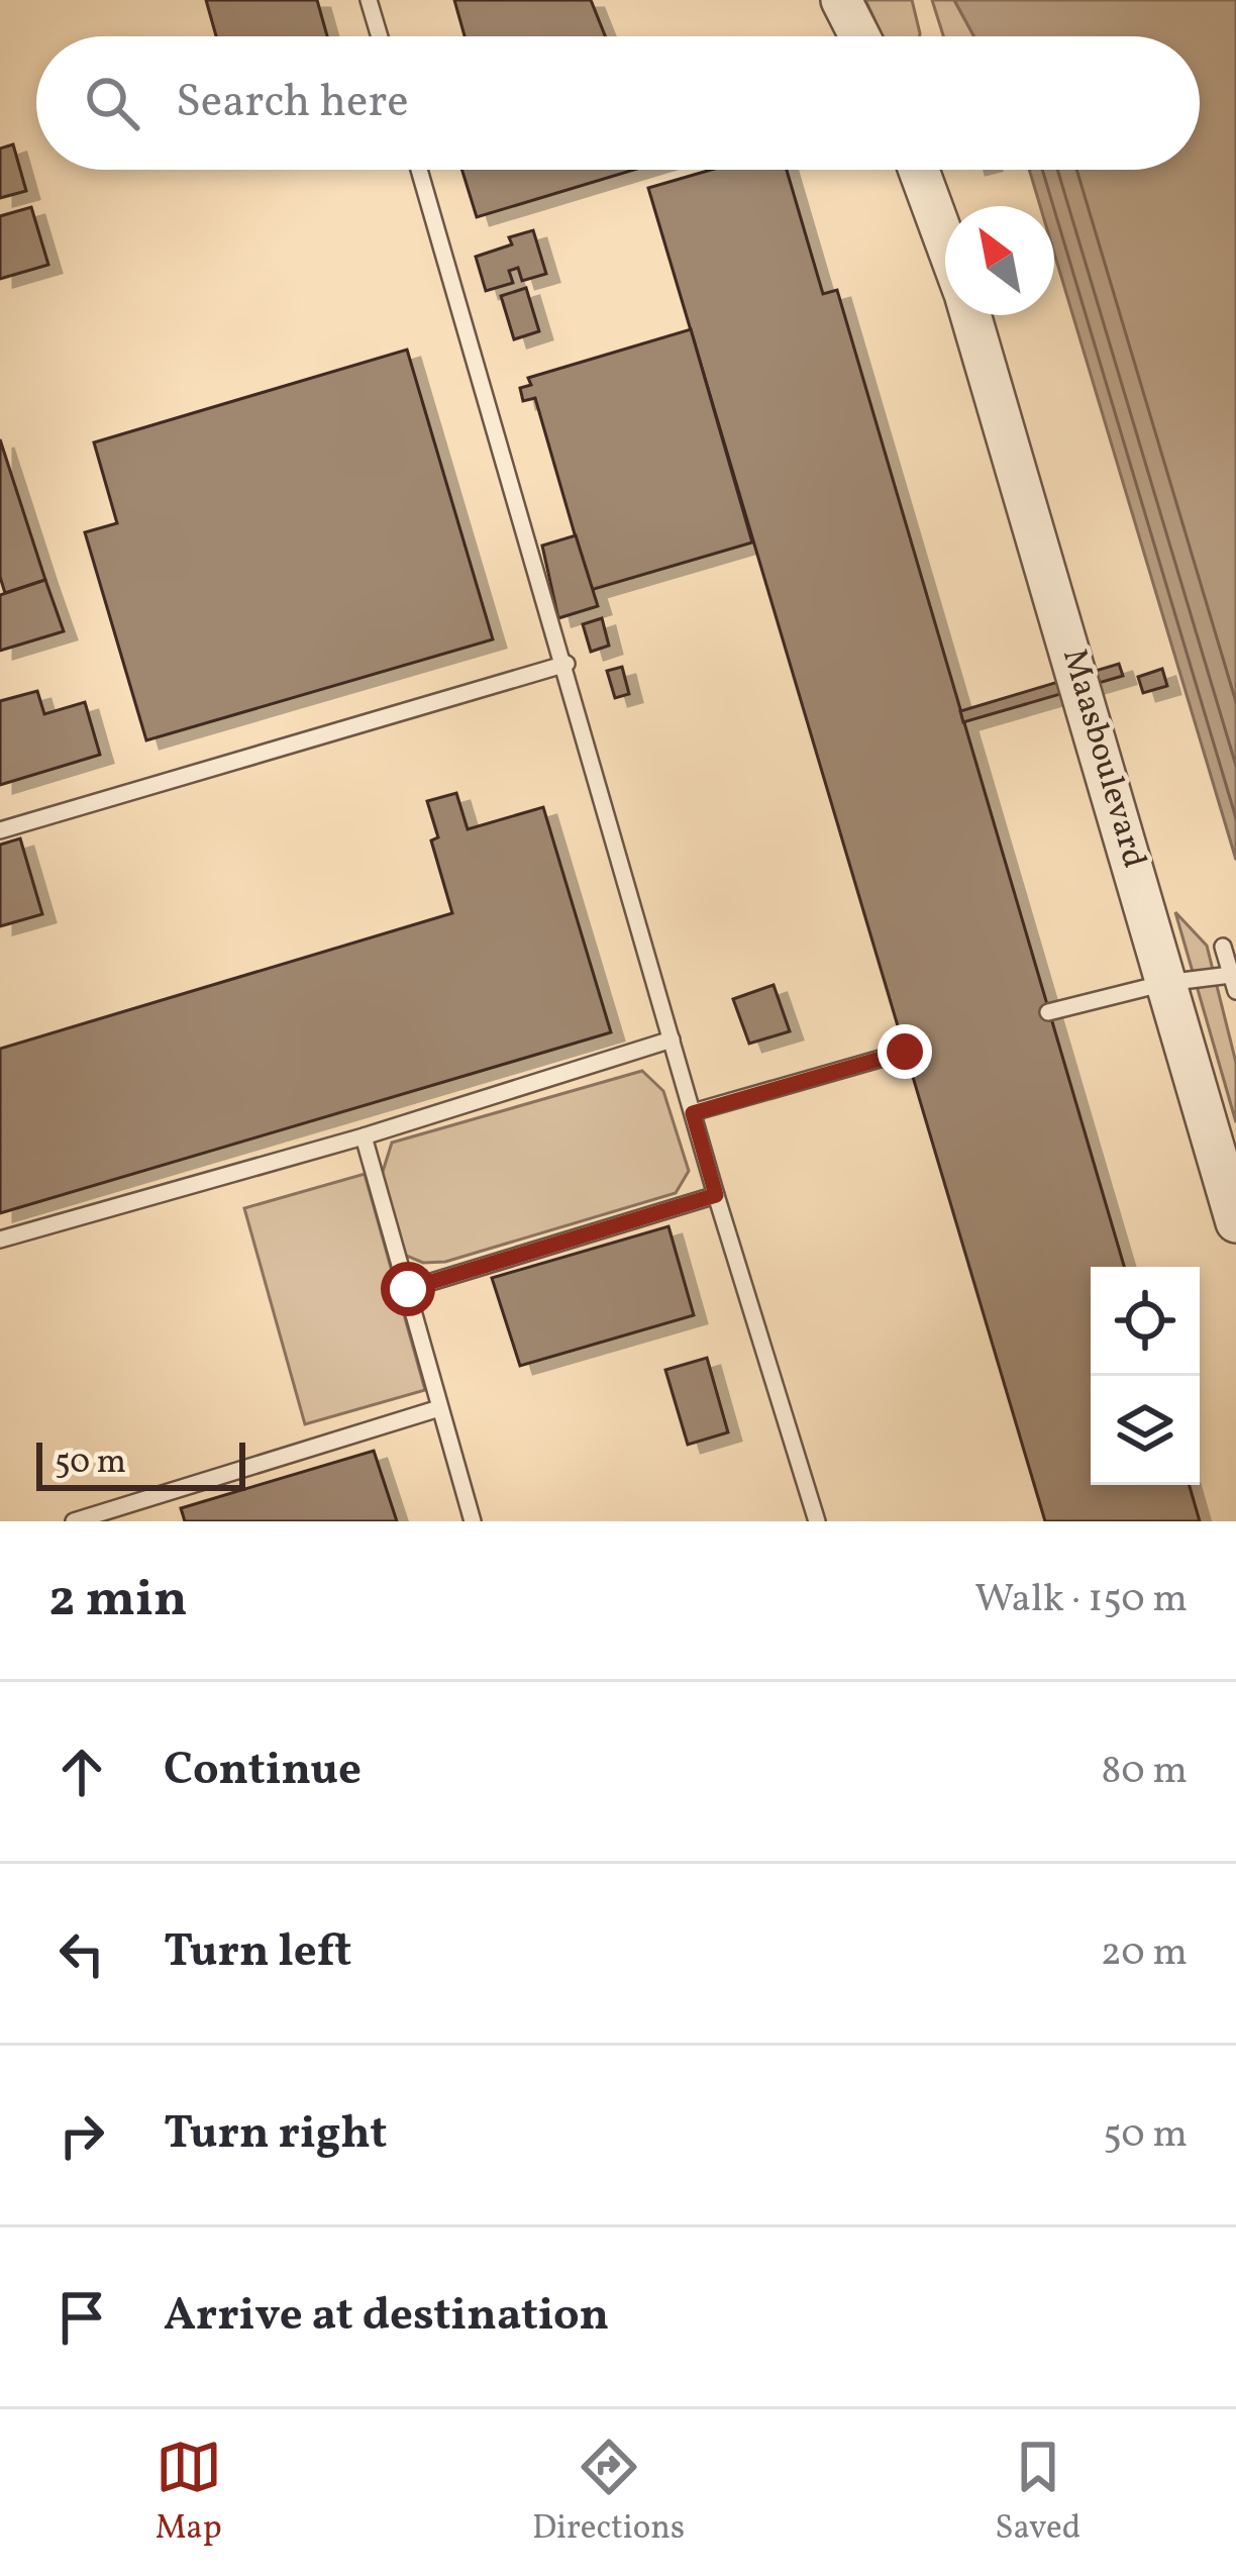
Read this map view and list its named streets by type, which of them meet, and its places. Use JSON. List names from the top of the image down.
{
  "streets": {
    "street": ["Maasboulevard"]
  },
  "scale_bar": "50 m",
  "north": "top left",
  "page": {
    "search": "Search here",
    "scale": "50 m",
    "heading": ["2 min", "Walk · 150 m"],
    "list": [
      ["Continue", "80 m"],
      ["Turn left", "20 m"],
      ["Turn right", "50 m"],
      "Arrive at destination"
    ],
    "nav": ["Map", "Directions", "Saved"]
  }
}
